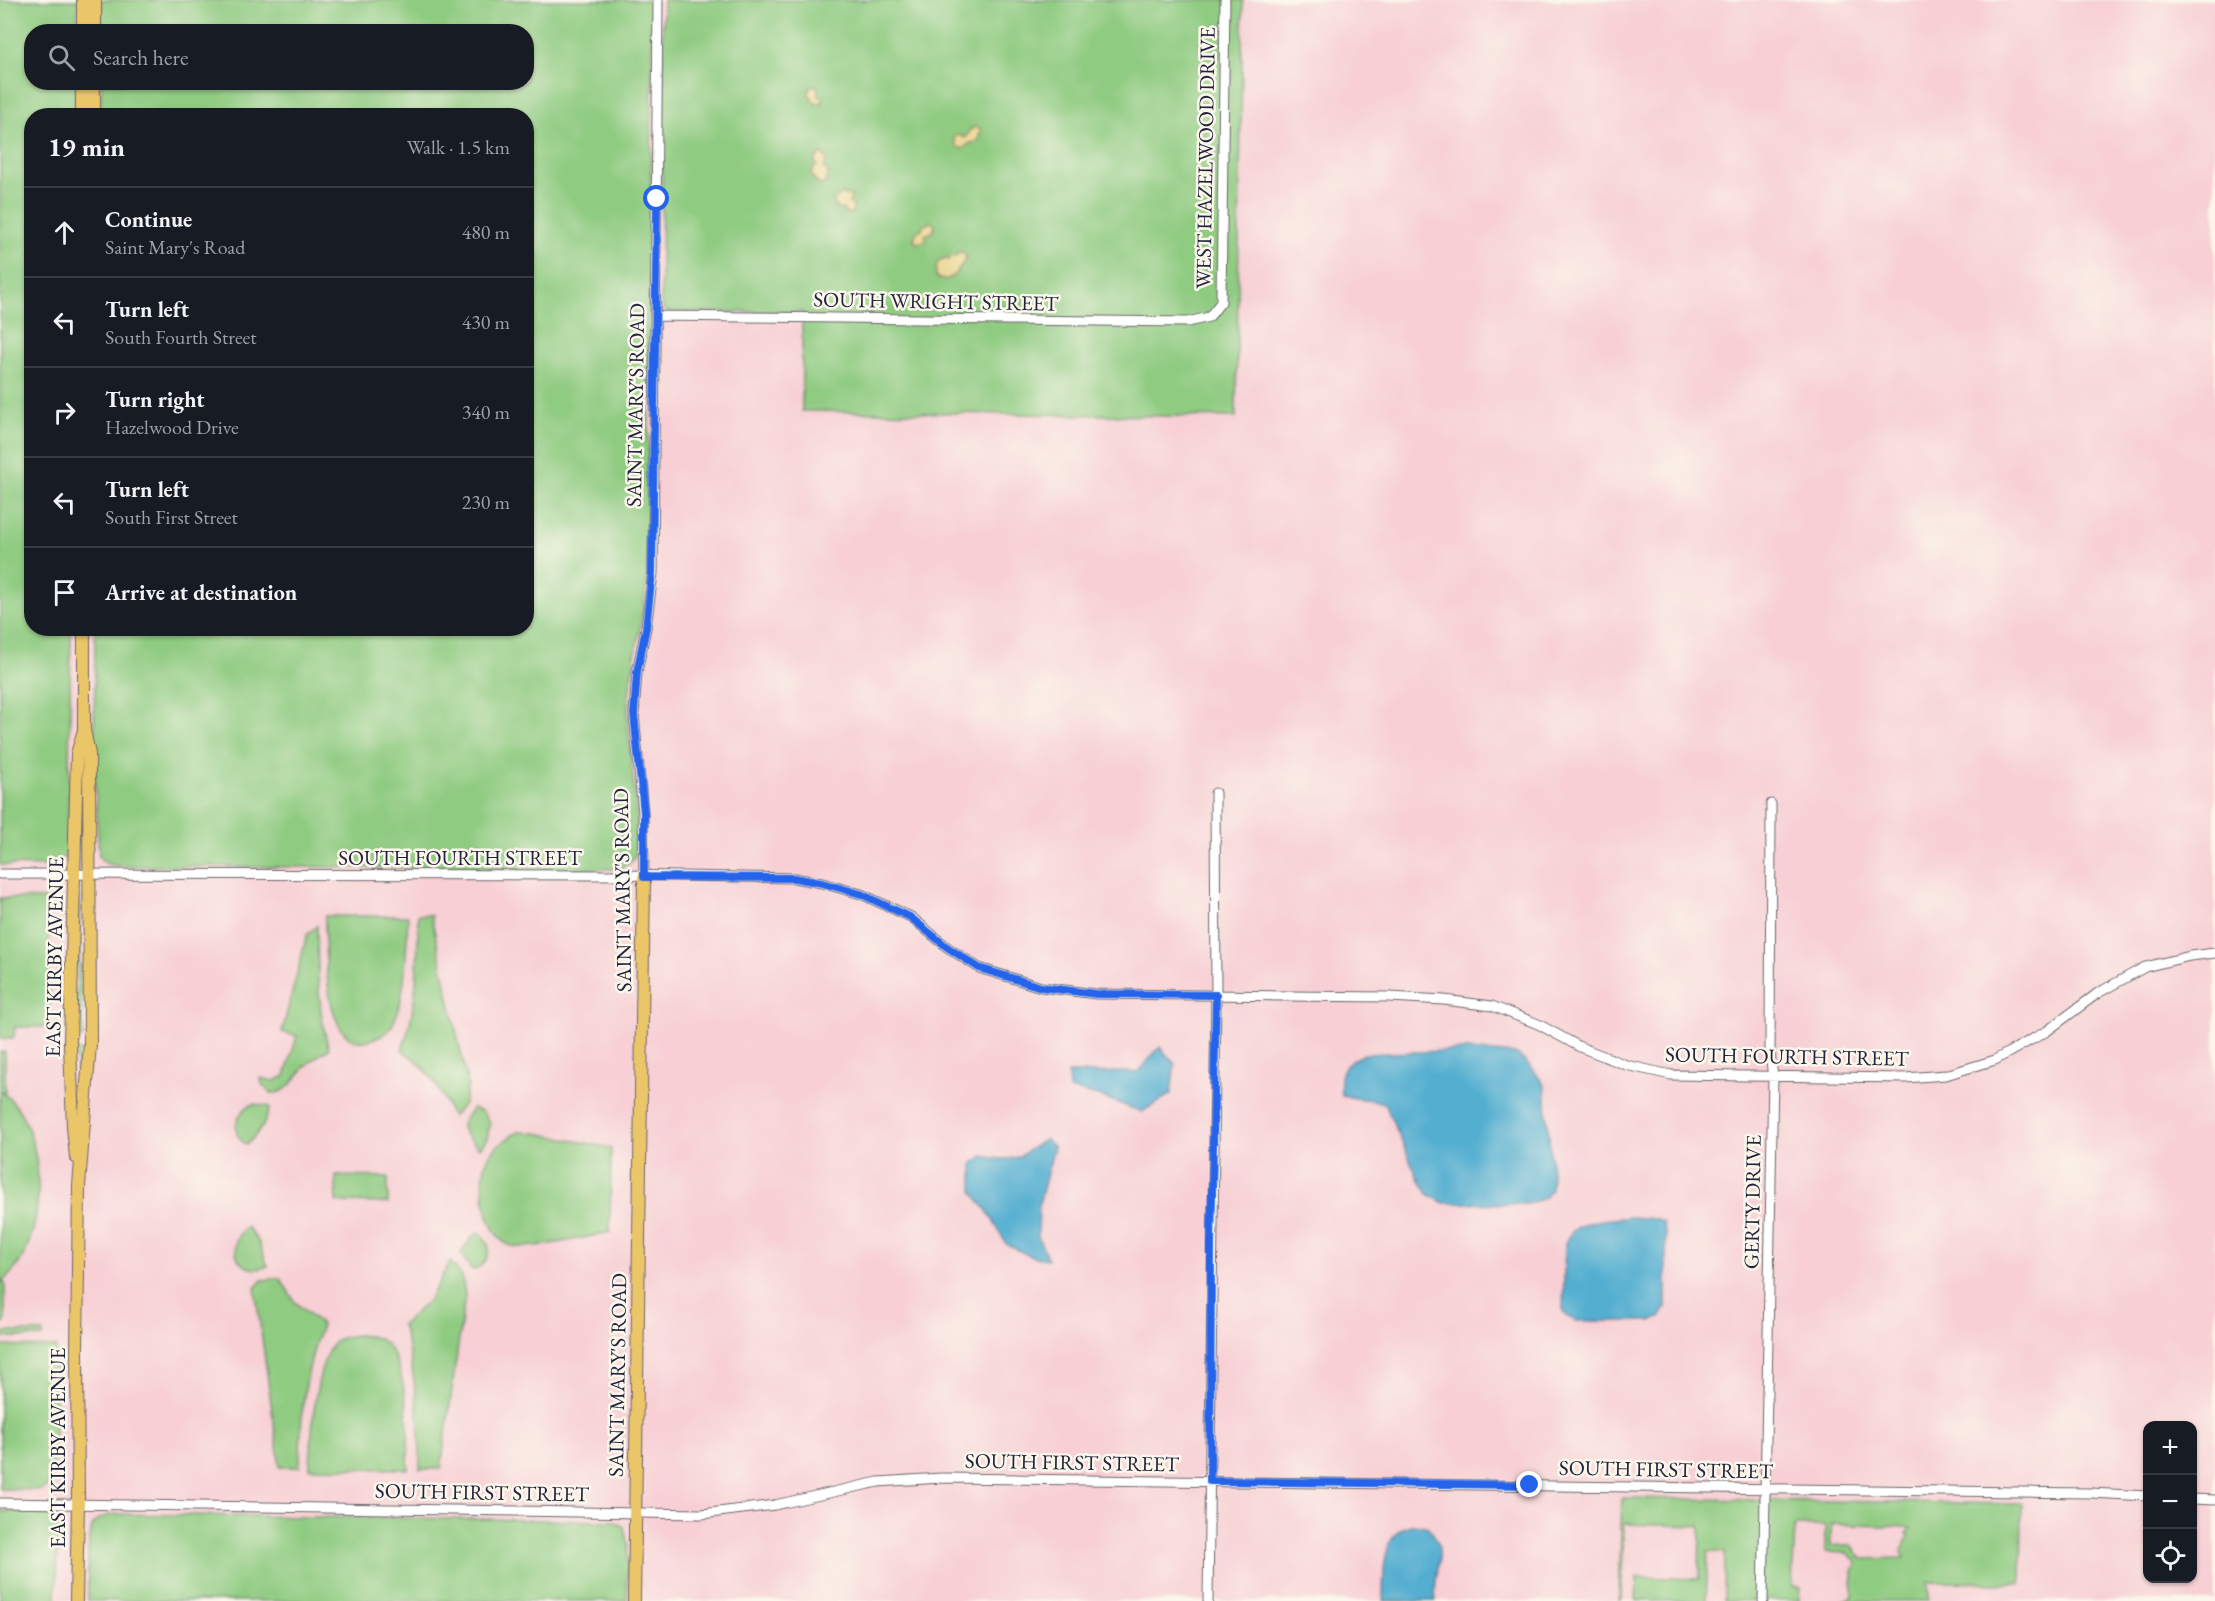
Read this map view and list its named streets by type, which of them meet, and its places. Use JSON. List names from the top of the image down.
{
  "streets": {
    "main road": ["SAINT MARY'S ROAD", "EAST KIRBY AVENUE"],
    "street": [
      "WEST HAZELWOOD DRIVE",
      "SOUTH WRIGHT STREET",
      "SOUTH FOURTH STREET",
      "GERTY DRIVE",
      "SOUTH FIRST STREET"
    ]
  },
  "crossings": [
    ["WEST HAZELWOOD DRIVE", "SOUTH WRIGHT STREET"],
    ["SOUTH WRIGHT STREET", "SAINT MARY'S ROAD"],
    ["SAINT MARY'S ROAD", "SOUTH FOURTH STREET"],
    ["SAINT MARY'S ROAD", "SOUTH FIRST STREET"],
    ["SOUTH FOURTH STREET", "EAST KIRBY AVENUE"],
    ["SOUTH FOURTH STREET", "GERTY DRIVE"],
    ["EAST KIRBY AVENUE", "SOUTH FIRST STREET"],
    ["GERTY DRIVE", "SOUTH FIRST STREET"]
  ],
  "page": {
    "search": "Search here",
    "heading": ["19 min", "Walk · 1.5 km"],
    "list": [
      ["Continue", "Saint Mary's Road", "480 m"],
      ["Turn left", "South Fourth Street", "430 m"],
      ["Turn right", "Hazelwood Drive", "340 m"],
      ["Turn left", "South First Street", "230 m"],
      "Arrive at destination"
    ],
    "map_buttons": ["+", "−"]
  }
}
